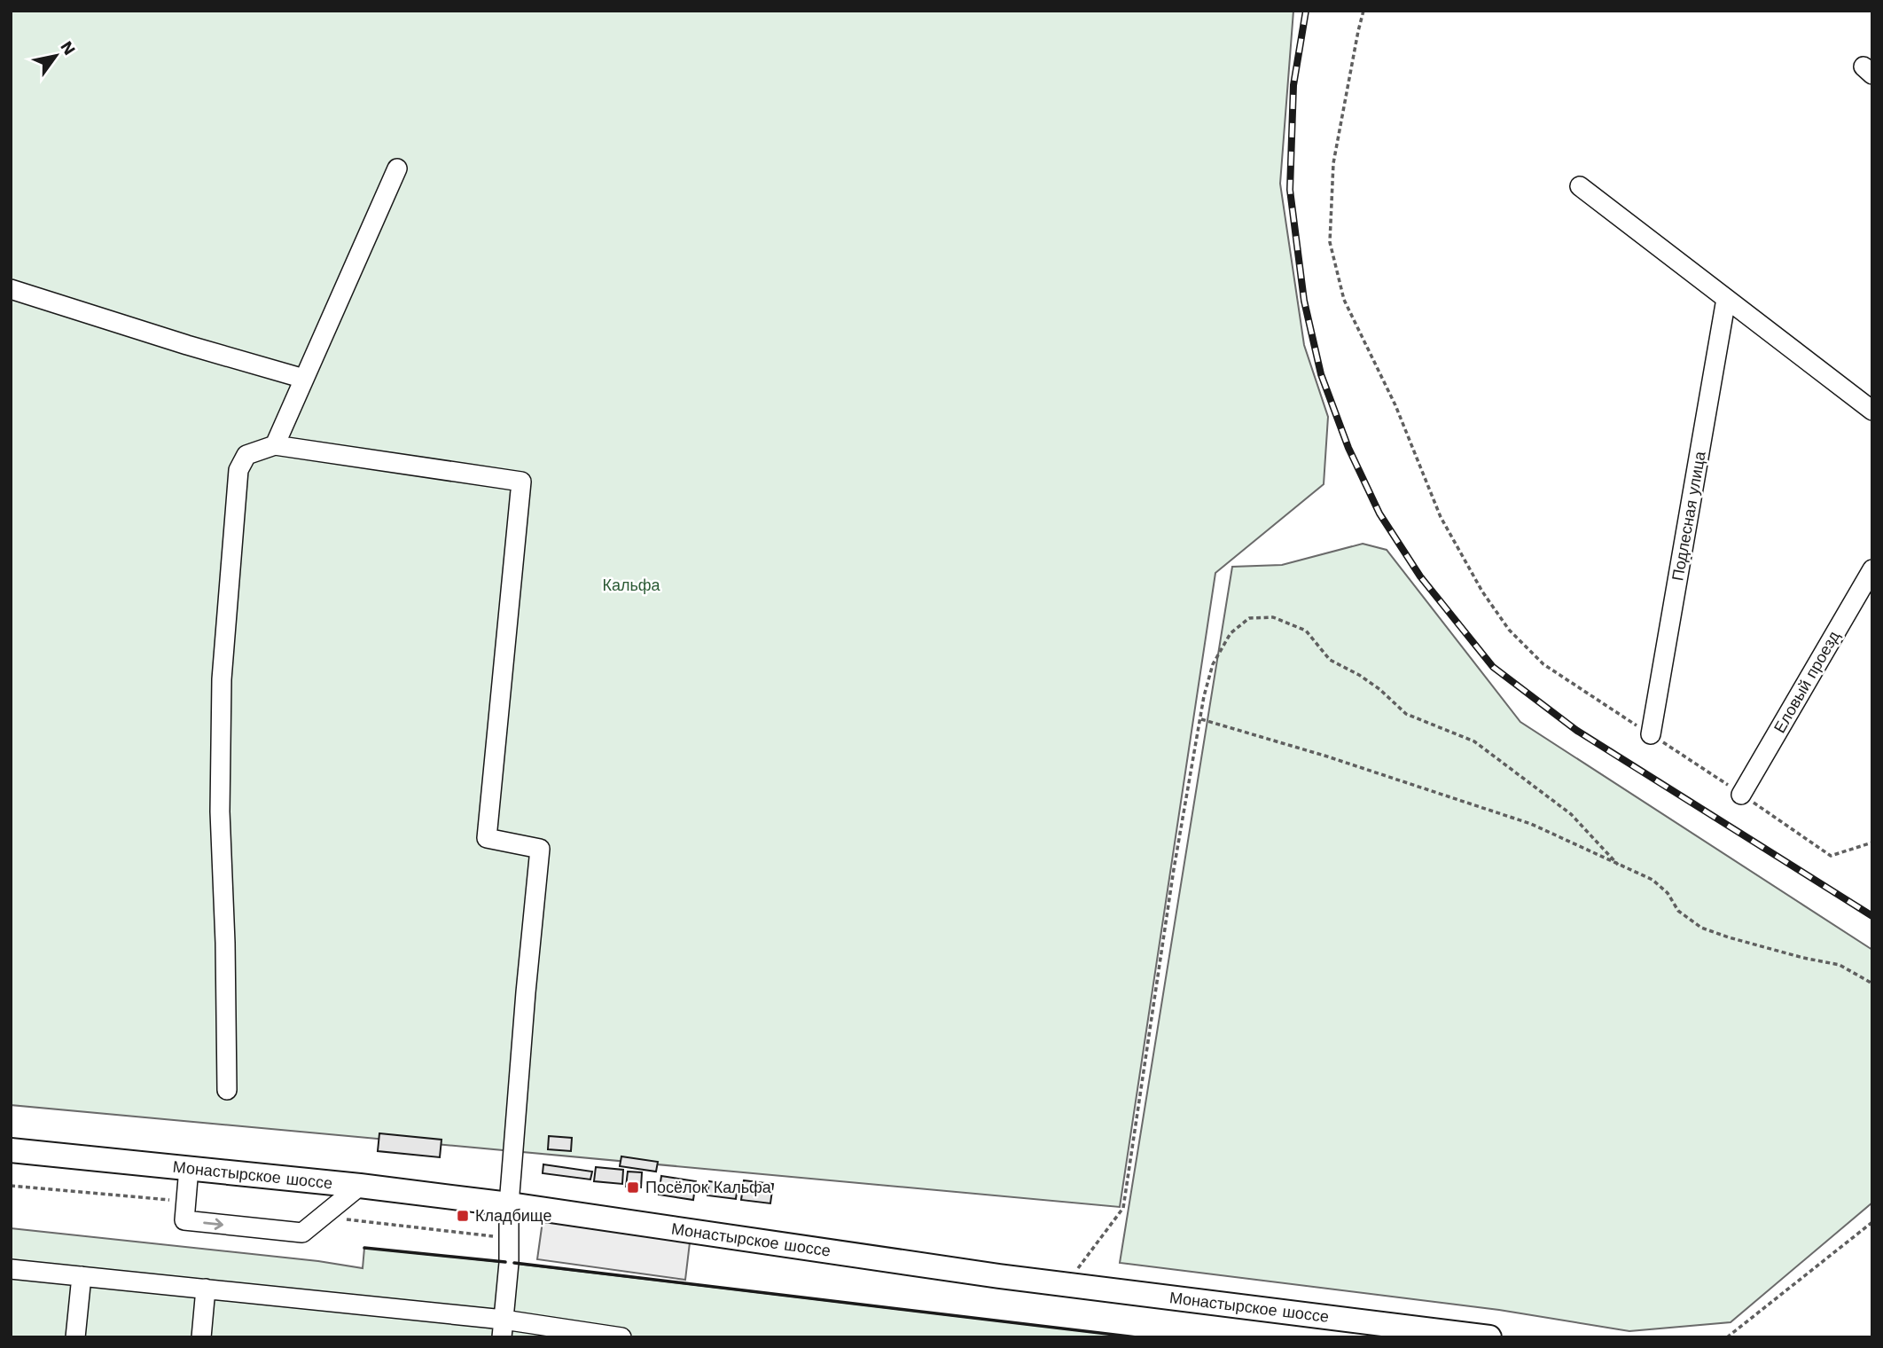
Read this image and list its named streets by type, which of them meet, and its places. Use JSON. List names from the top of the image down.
{
  "streets": {
    "main road": ["Монастырское шоссе"],
    "street": ["Подлесная улица", "Еловый проезд"]
  },
  "parks": ["Кальфа"],
  "places": {
    "transit": ["Посёлок Кальфа", "Кладбище"]
  },
  "north": "top right"
}
